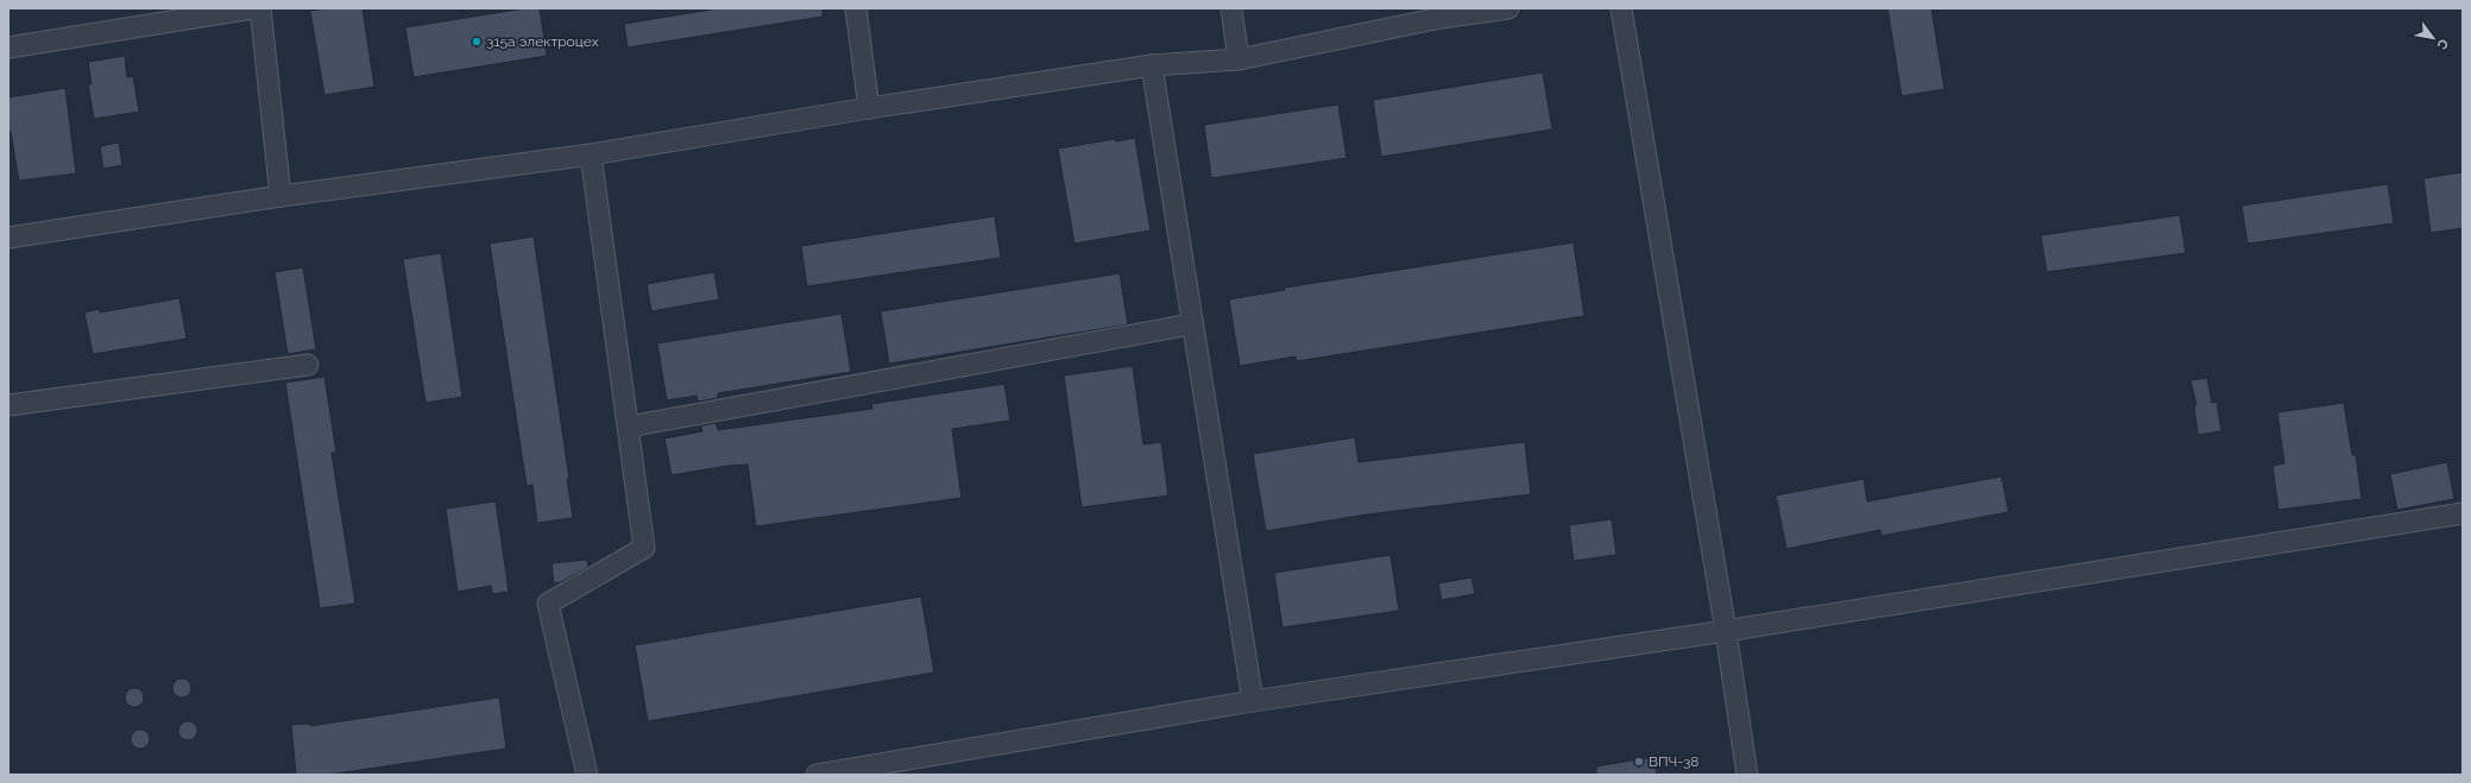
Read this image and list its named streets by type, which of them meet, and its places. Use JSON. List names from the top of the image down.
{
  "places": ["315a электроцех", "ВПЧ-38"],
  "north": "bottom right"
}
